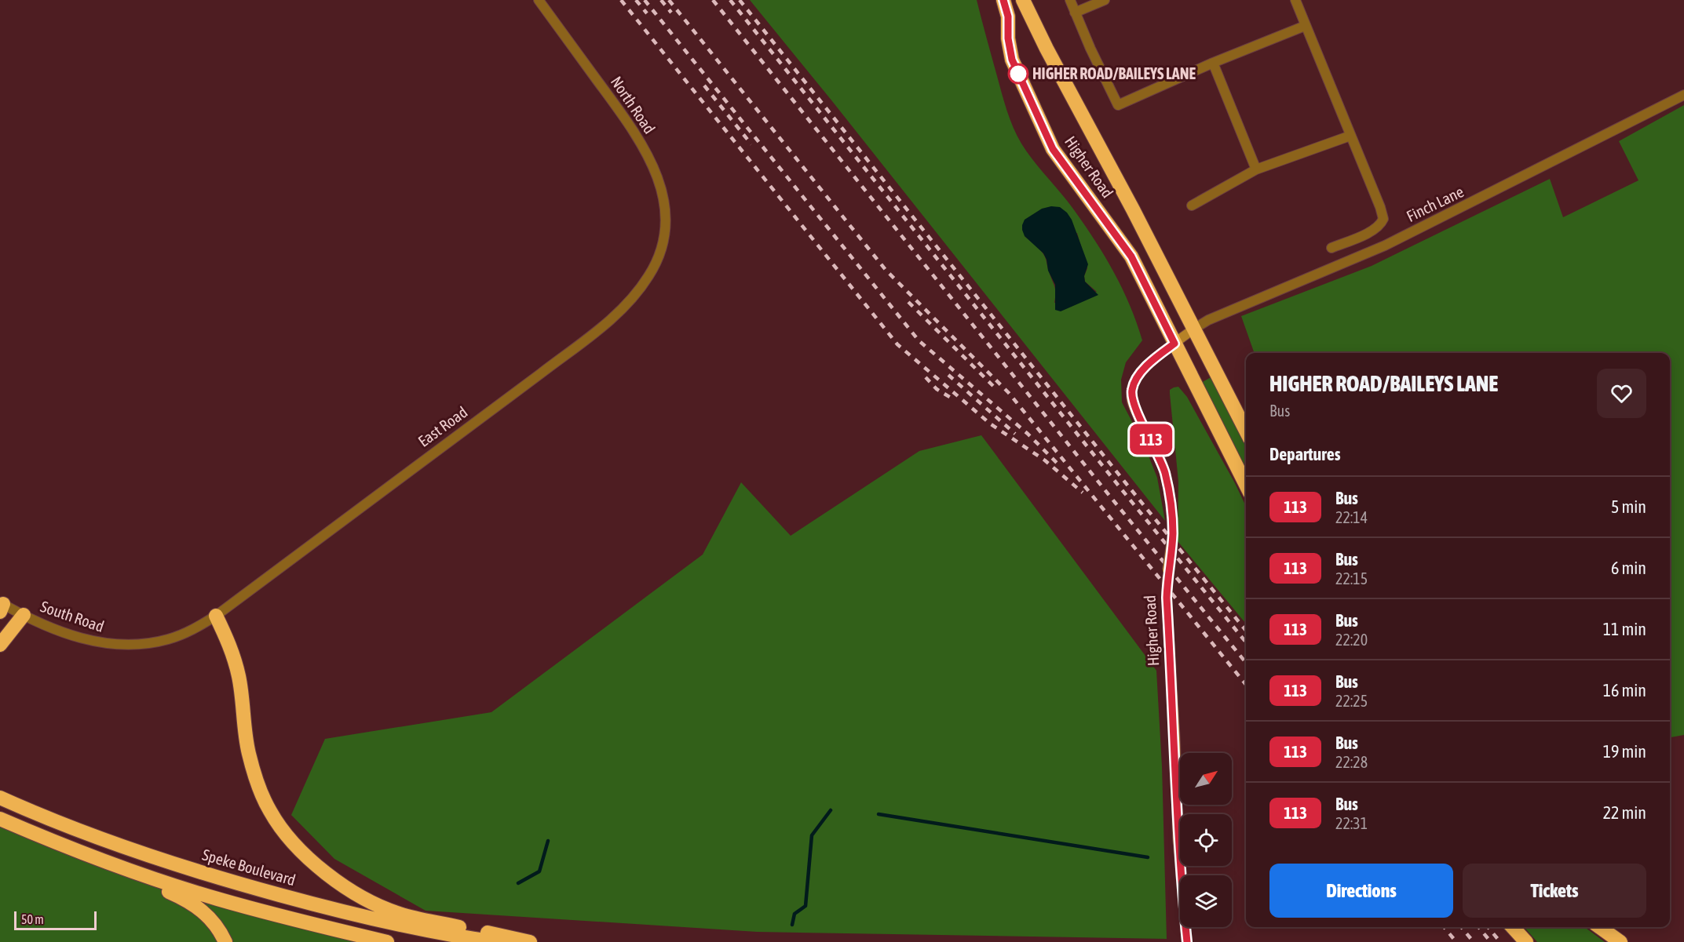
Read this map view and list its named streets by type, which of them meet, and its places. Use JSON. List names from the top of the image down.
{
  "streets": {
    "highway": ["Higher Road", "Speke Boulevard"],
    "street": [
      "North Road",
      "Finch Lane",
      "East Road",
      "South Road"
    ]
  },
  "crossings": [
    ["North Road", "East Road"],
    ["Higher Road", "Finch Lane"],
    ["East Road", "South Road"]
  ],
  "places": ["HIGHER ROAD/BAILEYS LANE"],
  "lines": ["bus line 113"],
  "scale_bar": "50 m",
  "north": "top right",
  "page": {
    "on_map": "113",
    "heading": [
      ["HIGHER ROAD/BAILEYS LANE", "Bus"],
      "Departures"
    ],
    "list": [
      {
        "mark": "113",
        "name": "Bus",
        "note": "22:14",
        "value": "5 min"
      },
      {
        "mark": "113",
        "name": "Bus",
        "note": "22:15",
        "value": "6 min"
      },
      {
        "mark": "113",
        "name": "Bus",
        "note": "22:20",
        "value": "11 min"
      },
      {
        "mark": "113",
        "name": "Bus",
        "note": "22:25",
        "value": "16 min"
      },
      {
        "mark": "113",
        "name": "Bus",
        "note": "22:28",
        "value": "19 min"
      },
      {
        "mark": "113",
        "name": "Bus",
        "note": "22:31",
        "value": "22 min"
      }
    ],
    "buttons": ["Directions", "Tickets"],
    "scale": "50 m"
  }
}
